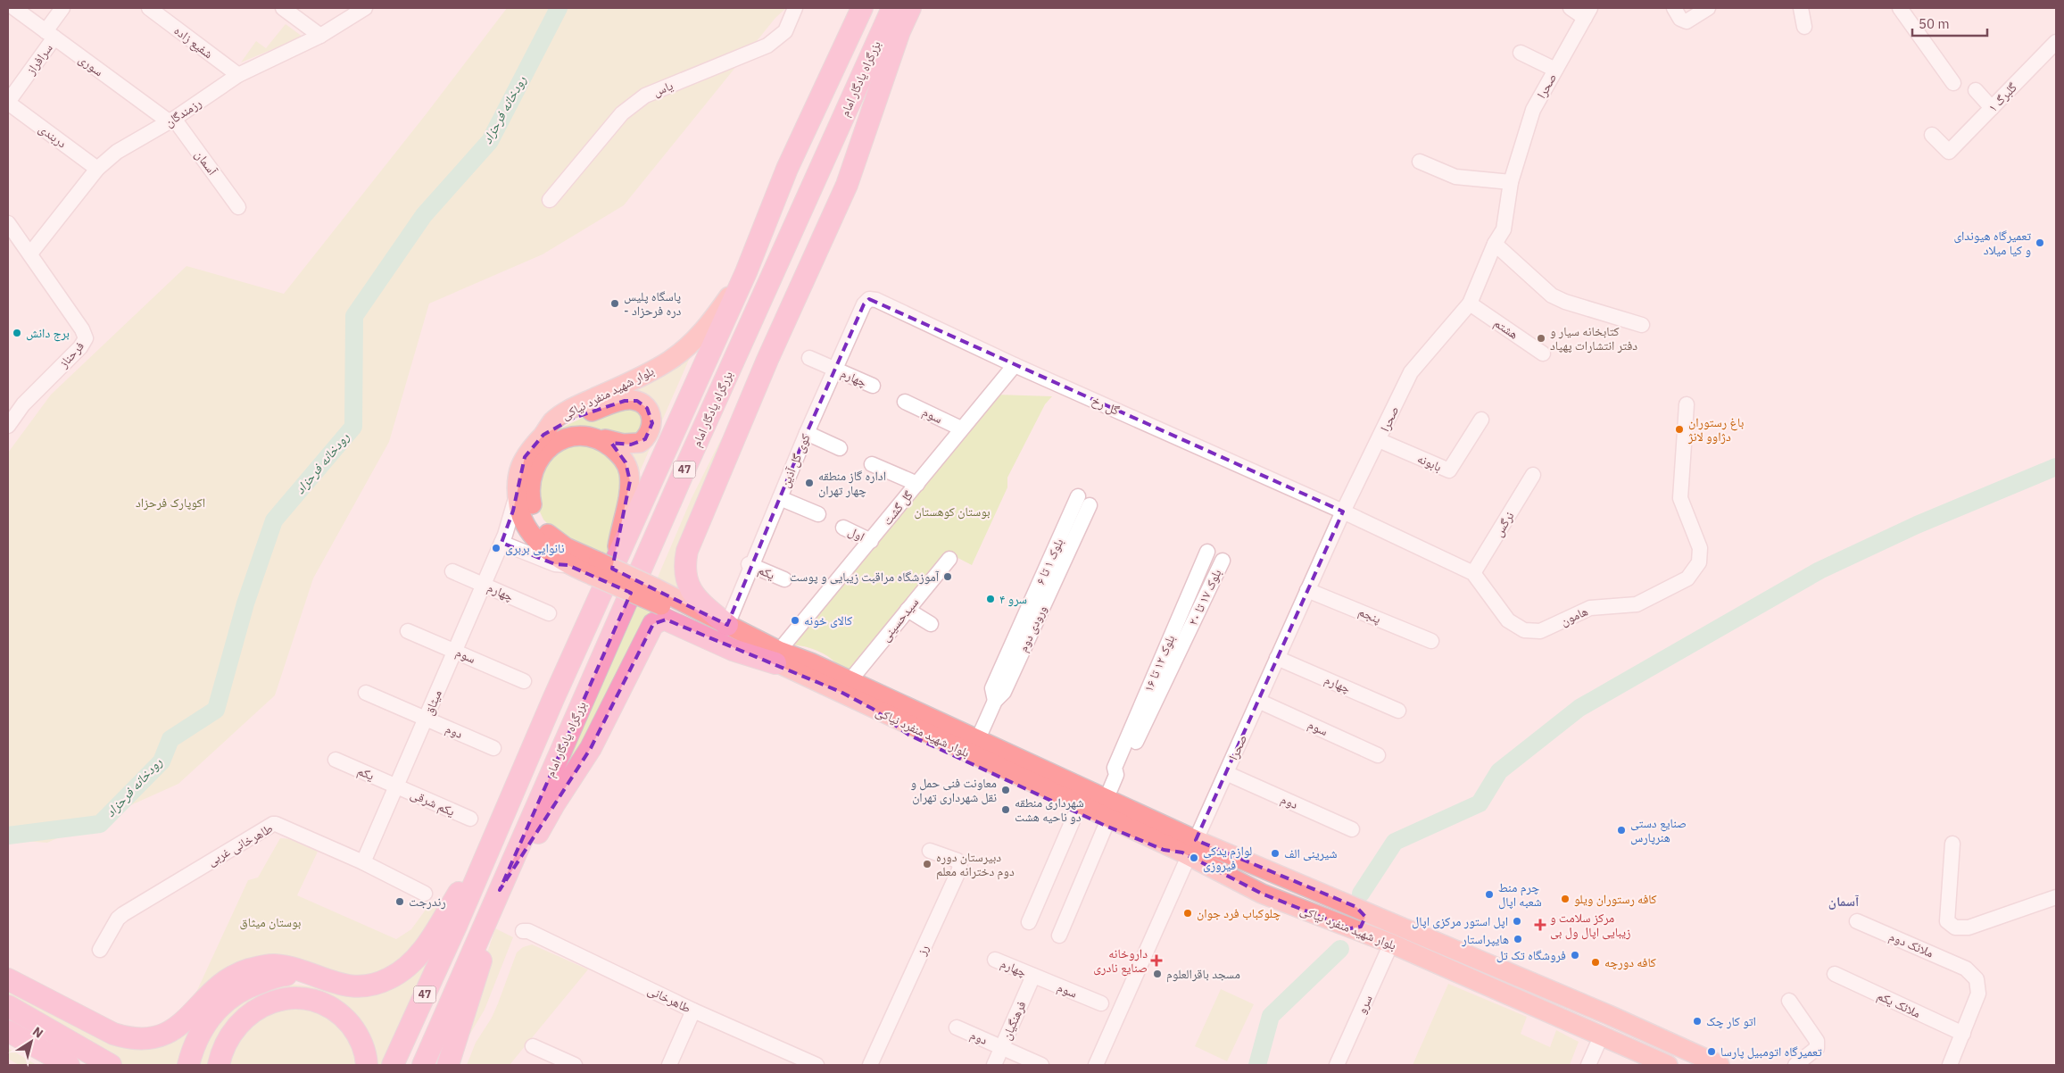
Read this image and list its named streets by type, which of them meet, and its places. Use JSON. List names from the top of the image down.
{
  "streets": {
    "highway": ["بزرگراه یادگار امام", "47"],
    "main road": ["بلوار شهید منفرد نیاکی"],
    "street": [
      "شفیع زاده",
      "سرافراز",
      "سوری",
      "صحرا",
      "یاس",
      "گلبرگ ۱",
      "رزمندگان",
      "دربندی",
      "آسمان",
      "هشتم",
      "فرحناز",
      "چهارم",
      "گل رخ",
      "سوم",
      "کوی گل آذین",
      "بابونه",
      "گل گشت",
      "نرگس",
      "اول",
      "یکم",
      "بلوک ۱۷ تا ۲۰",
      "پنجم",
      "هامون",
      "سیدحسینی",
      "ورودی دوم",
      "بلوک ۱۲ تا ۱۶",
      "میثاق",
      "دوم",
      "یکم شرقی",
      "طاهرخانی غربی",
      "ملائک دوم",
      "رز",
      "طاهرخانی",
      "سرو",
      "ملائک یکم",
      "فرهنگیان"
    ]
  },
  "crossings": [
    ["شفیع زاده", "رزمندگان"],
    ["سرافراز", "سوری"],
    ["سرافراز", "دربندی"],
    ["سوری", "رزمندگان"],
    ["سوری", "آسمان"],
    ["بزرگراه یادگار امام", "بلوار شهید منفرد نیاکی"],
    ["صحرا", "هشتم"],
    ["صحرا", "چهارم"],
    ["صحرا", "بلوار شهید منفرد نیاکی"],
    ["صحرا", "گل رخ"],
    ["صحرا", "سوم"],
    ["صحرا", "بابونه"],
    ["صحرا", "پنجم"],
    ["صحرا", "هامون"],
    ["صحرا", "دوم"],
    ["رزمندگان", "دربندی"],
    ["رزمندگان", "آسمان"],
    ["رزمندگان", "فرحناز"],
    ["چهارم", "سوم"],
    ["چهارم", "کوی گل آذین"],
    ["چهارم", "میثاق"],
    ["چهارم", "فرهنگیان"],
    ["بلوار شهید منفرد نیاکی", "کوی گل آذین"],
    ["بلوار شهید منفرد نیاکی", "گل گشت"],
    ["بلوار شهید منفرد نیاکی", "سیدحسینی"],
    ["بلوار شهید منفرد نیاکی", "ورودی دوم"],
    ["بلوار شهید منفرد نیاکی", "میثاق"],
    ["بلوار شهید منفرد نیاکی", "سرو"],
    ["گل رخ", "کوی گل آذین"],
    ["گل رخ", "گل گشت"],
    ["گل رخ", "هامون"],
    ["سوم", "گل گشت"],
    ["سوم", "میثاق"],
    ["سوم", "فرهنگیان"],
    ["کوی گل آذین", "یکم"],
    ["گل گشت", "اول"],
    ["نرگس", "هامون"],
    ["یکم", "میثاق"],
    ["یکم", "یکم شرقی"],
    ["بلوک ۱۷ تا ۲۰", "بلوک ۱۲ تا ۱۶"],
    ["میثاق", "دوم"],
    ["میثاق", "یکم شرقی"],
    ["میثاق", "طاهرخانی غربی"],
    ["دوم", "فرهنگیان"],
    ["ملائک دوم", "ملائک یکم"]
  ],
  "districts": ["آسمان"],
  "water": ["رودخانه فرحزاد"],
  "parks": ["اکوپارک فرحزاد", "بوستان کوهستان", "بوستان میثاق"],
  "places": {
    "other": [
      "تعمیرگاه هیوندای و کیا میلاد",
      "پاسگاه پلیس - دره فرحزاد",
      "برج دانش",
      "کتابخانه سیار و دفتر انتشارات پهپاد",
      "باغ رستوران دژاوو لانژ",
      "اداره گاز منطقه چهار تهران",
      "نانوایی بربری",
      "آموزشگاه مراقبت زیبایی و پوست",
      "سرو ۴",
      "کالای خونه",
      "معاونت فنی حمل و نقل شهرداری تهران",
      "شهرداری منطقه دو ناحیه هشت",
      "صنایع دستی هنرپارس",
      "شیرینی الف",
      "لوازم یدکى فیروزى",
      "دبیرستان دوره دوم دخترانه معلم",
      "چرم منط شعبه اپال",
      "کافه رستوران ویلو",
      "رندرجت",
      "چلوکباب فرد جوان",
      "اپل استور مرکزی اپال",
      "هایپراستار",
      "فروشگاه تک تل",
      "کافه دورچه",
      "مسجد باقرالعلوم",
      "اتو کار چک",
      "تعمیرگاه اتومبیل پارسا"
    ],
    "health": ["مرکز سلامت و زیبایی اپال ول بی", "داروخانه صنایع نادری"]
  },
  "scale_bar": "50 m",
  "north": "top right"
}
